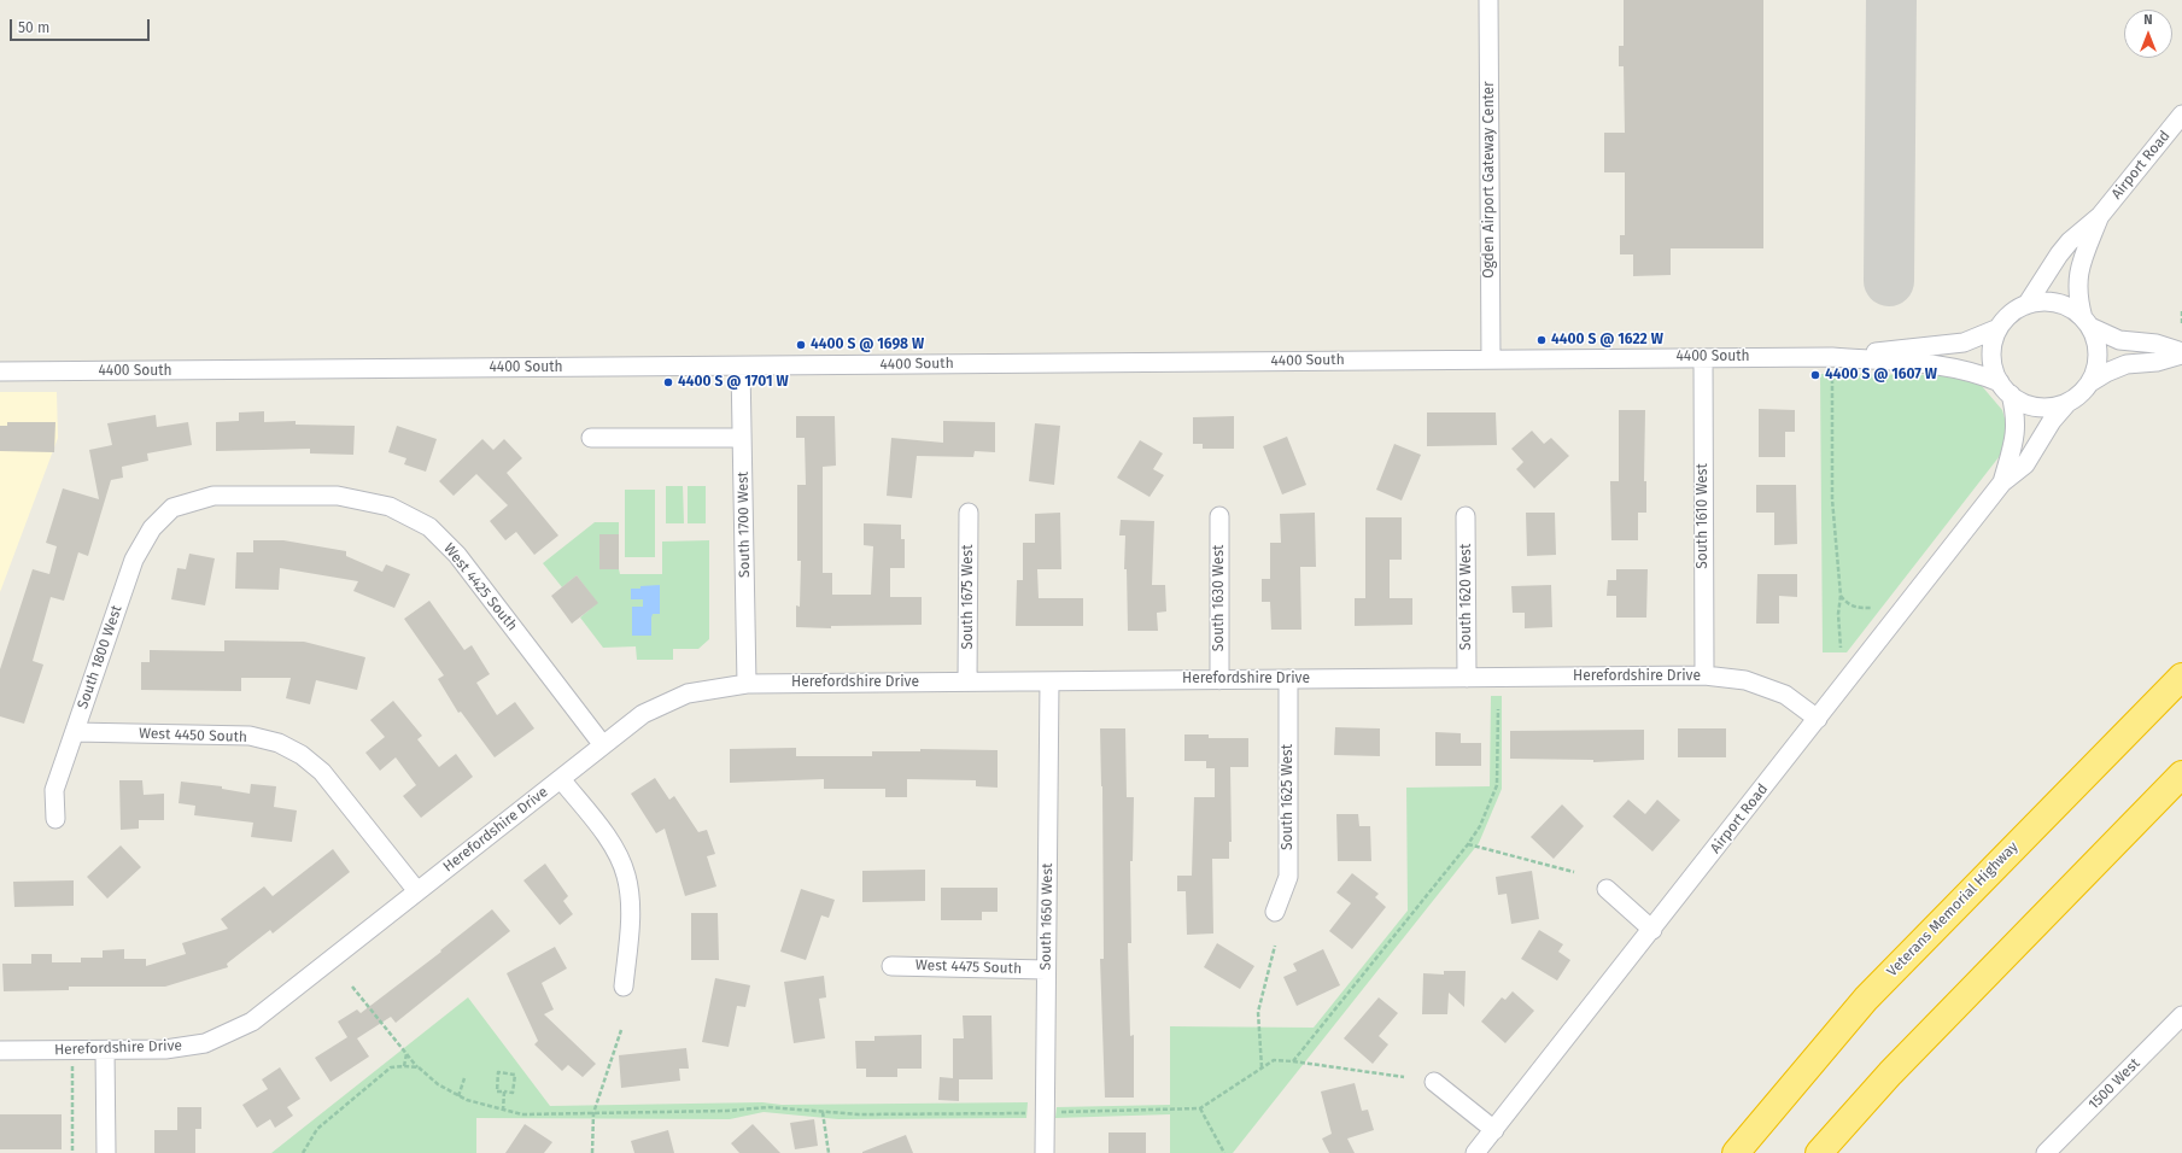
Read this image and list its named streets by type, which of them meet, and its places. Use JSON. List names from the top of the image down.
{
  "streets": {
    "highway": ["Veterans Memorial Highway"],
    "street": [
      "Airport Road",
      "Ogden Airport Gateway Center",
      "4400 South",
      "South 1610 West",
      "South 1700 West",
      "West 4425 South",
      "South 1675 West",
      "South 1620 West",
      "South 1630 West",
      "South 1800 West",
      "Herefordshire Drive",
      "West 4450 South",
      "South 1625 West",
      "South 1650 West",
      "West 4475 South",
      "1500 West"
    ]
  },
  "crossings": [
    ["Airport Road", "4400 South"],
    ["Airport Road", "Herefordshire Drive"],
    ["Ogden Airport Gateway Center", "4400 South"],
    ["4400 South", "South 1610 West"],
    ["4400 South", "South 1700 West"],
    ["South 1610 West", "Herefordshire Drive"],
    ["South 1700 West", "Herefordshire Drive"],
    ["West 4425 South", "South 1800 West"],
    ["West 4425 South", "Herefordshire Drive"],
    ["South 1675 West", "Herefordshire Drive"],
    ["South 1620 West", "Herefordshire Drive"],
    ["South 1630 West", "Herefordshire Drive"],
    ["South 1800 West", "West 4450 South"],
    ["Herefordshire Drive", "West 4450 South"],
    ["Herefordshire Drive", "South 1625 West"],
    ["Herefordshire Drive", "South 1650 West"],
    ["South 1650 West", "West 4475 South"]
  ],
  "places": [
    "4400 S @ 1622 W",
    "4400 S @ 1698 W",
    "4400 S @ 1607 W",
    "4400 S @ 1701 W"
  ],
  "scale_bar": "50 m",
  "north": "top"
}
